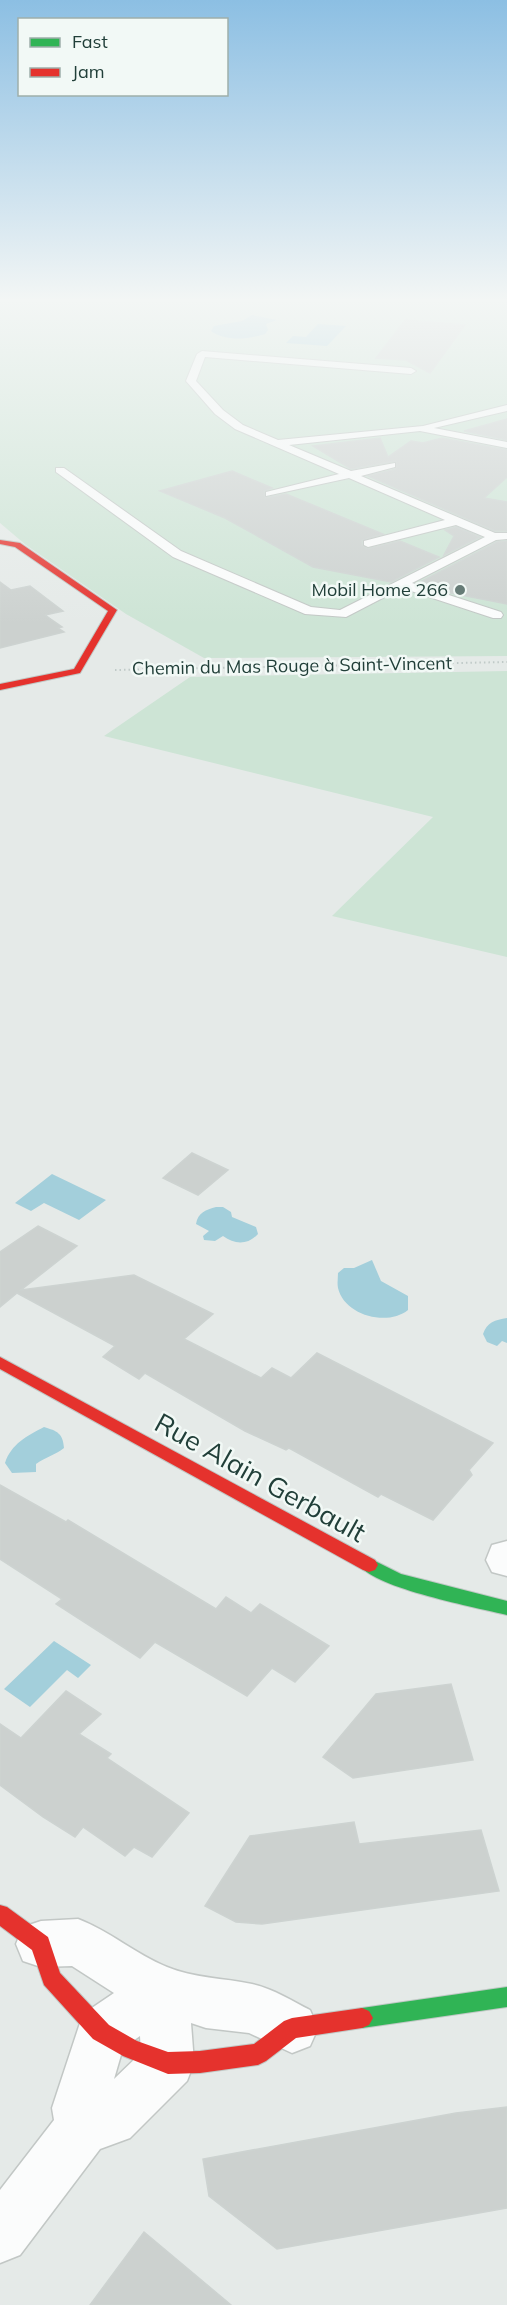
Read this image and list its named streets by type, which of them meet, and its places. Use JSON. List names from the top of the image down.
{
  "streets": {
    "street": ["Rue Alain Gerbault"],
    "path": ["Chemin du Mas Rouge à Saint-Vincent"]
  },
  "places": ["Mobil Home 266"],
  "legend": ["Fast", "Jam"]
}
